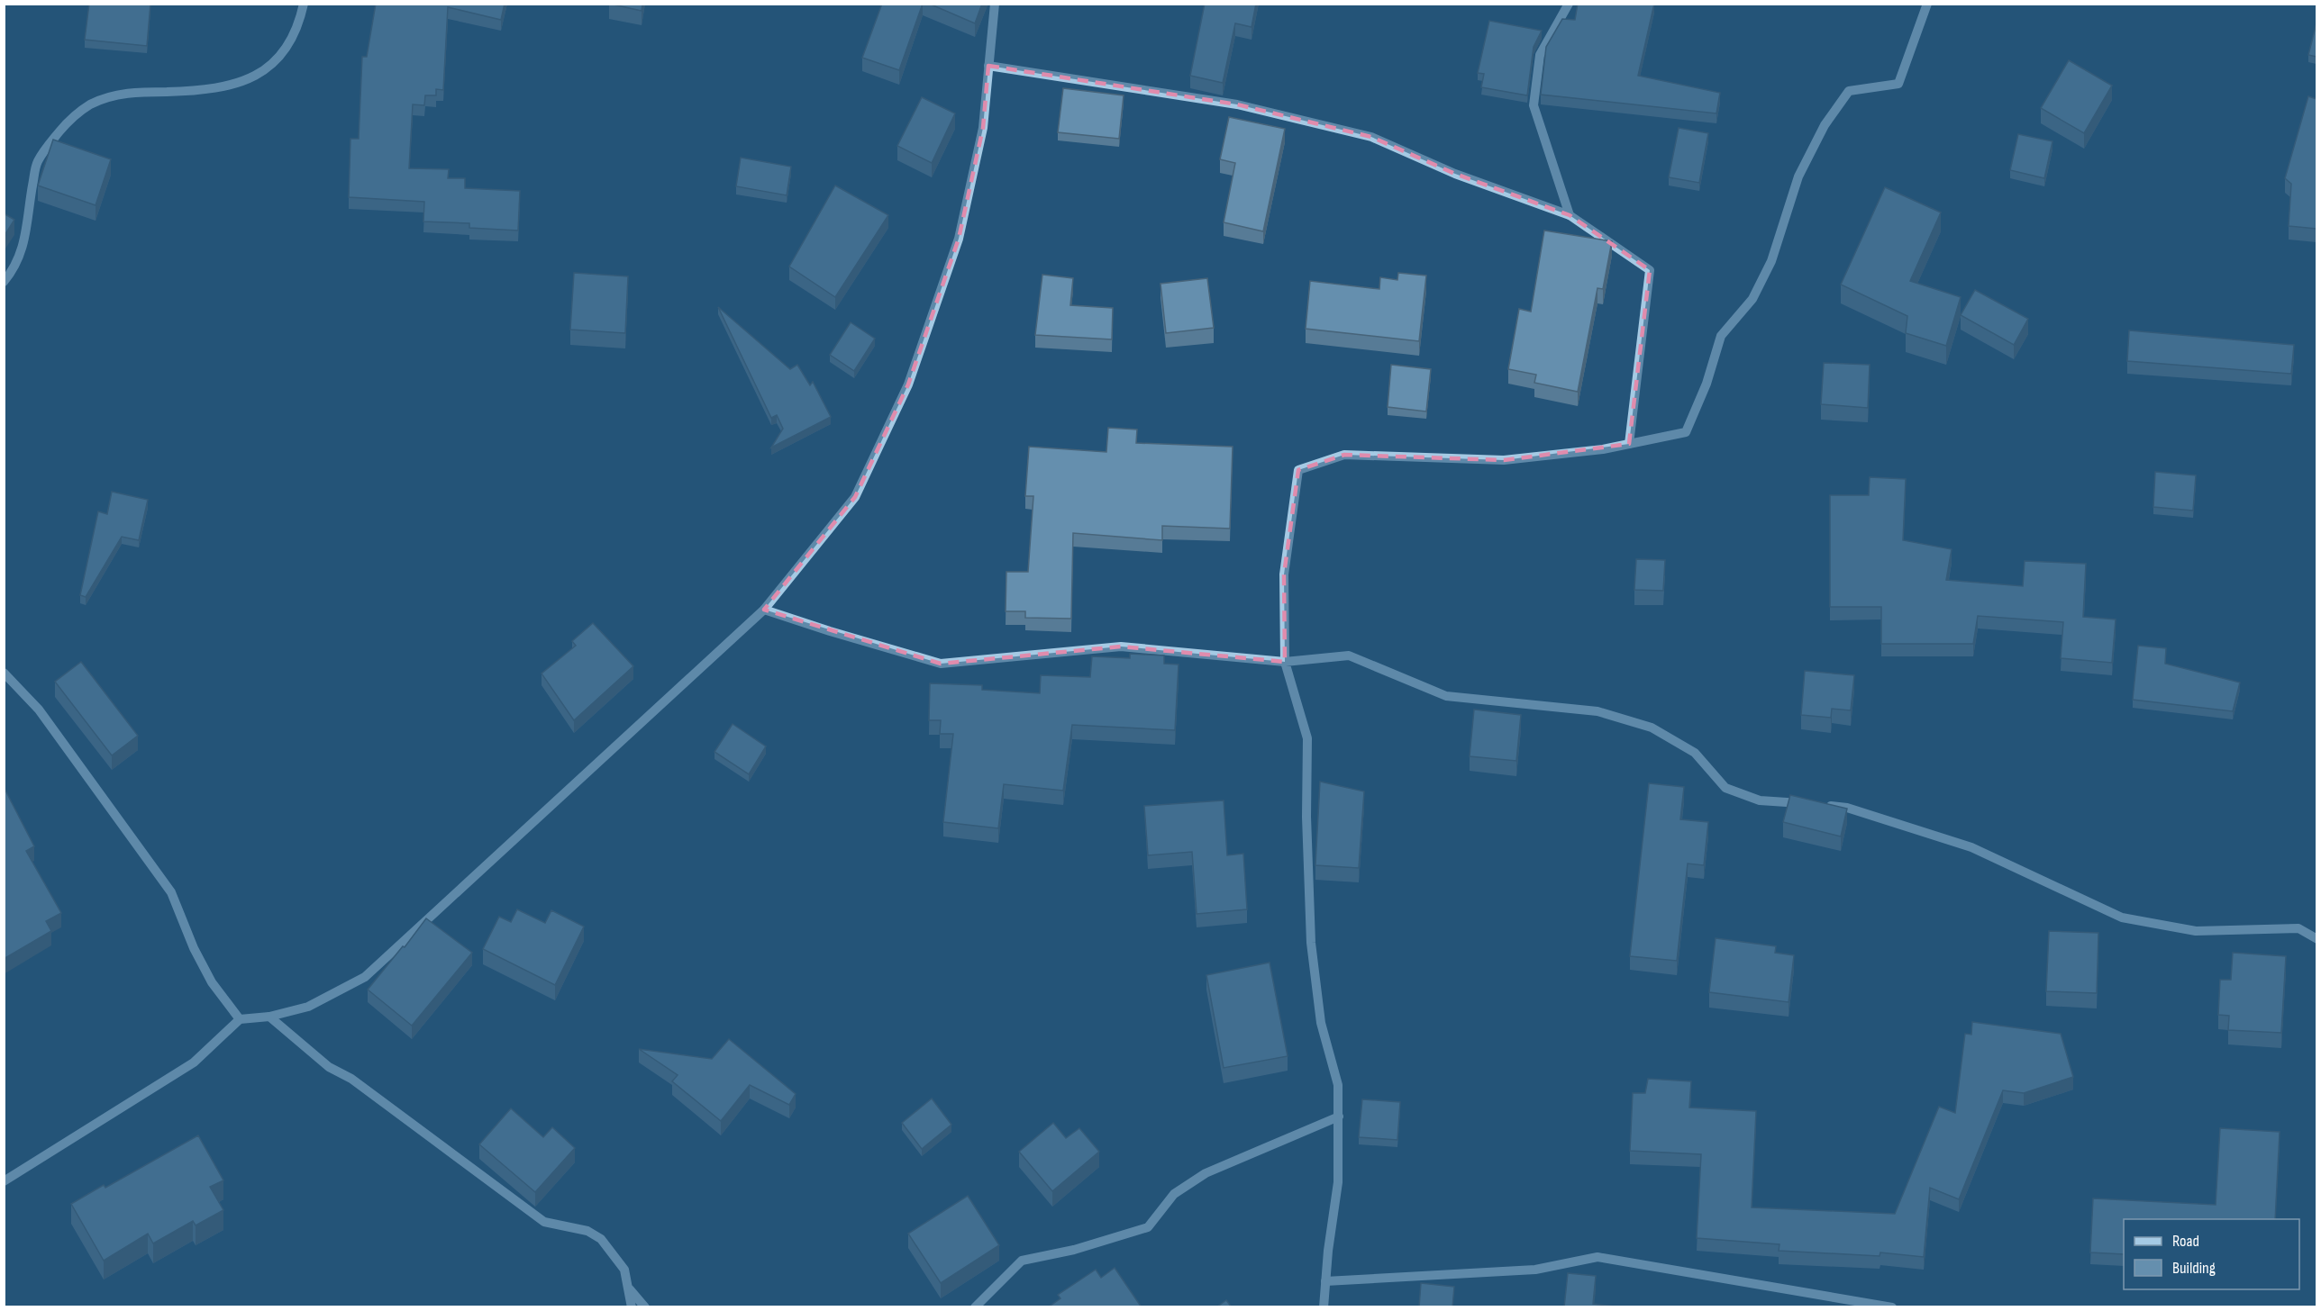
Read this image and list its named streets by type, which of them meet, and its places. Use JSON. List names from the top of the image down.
{
  "legend": ["Road", "Building"]
}
